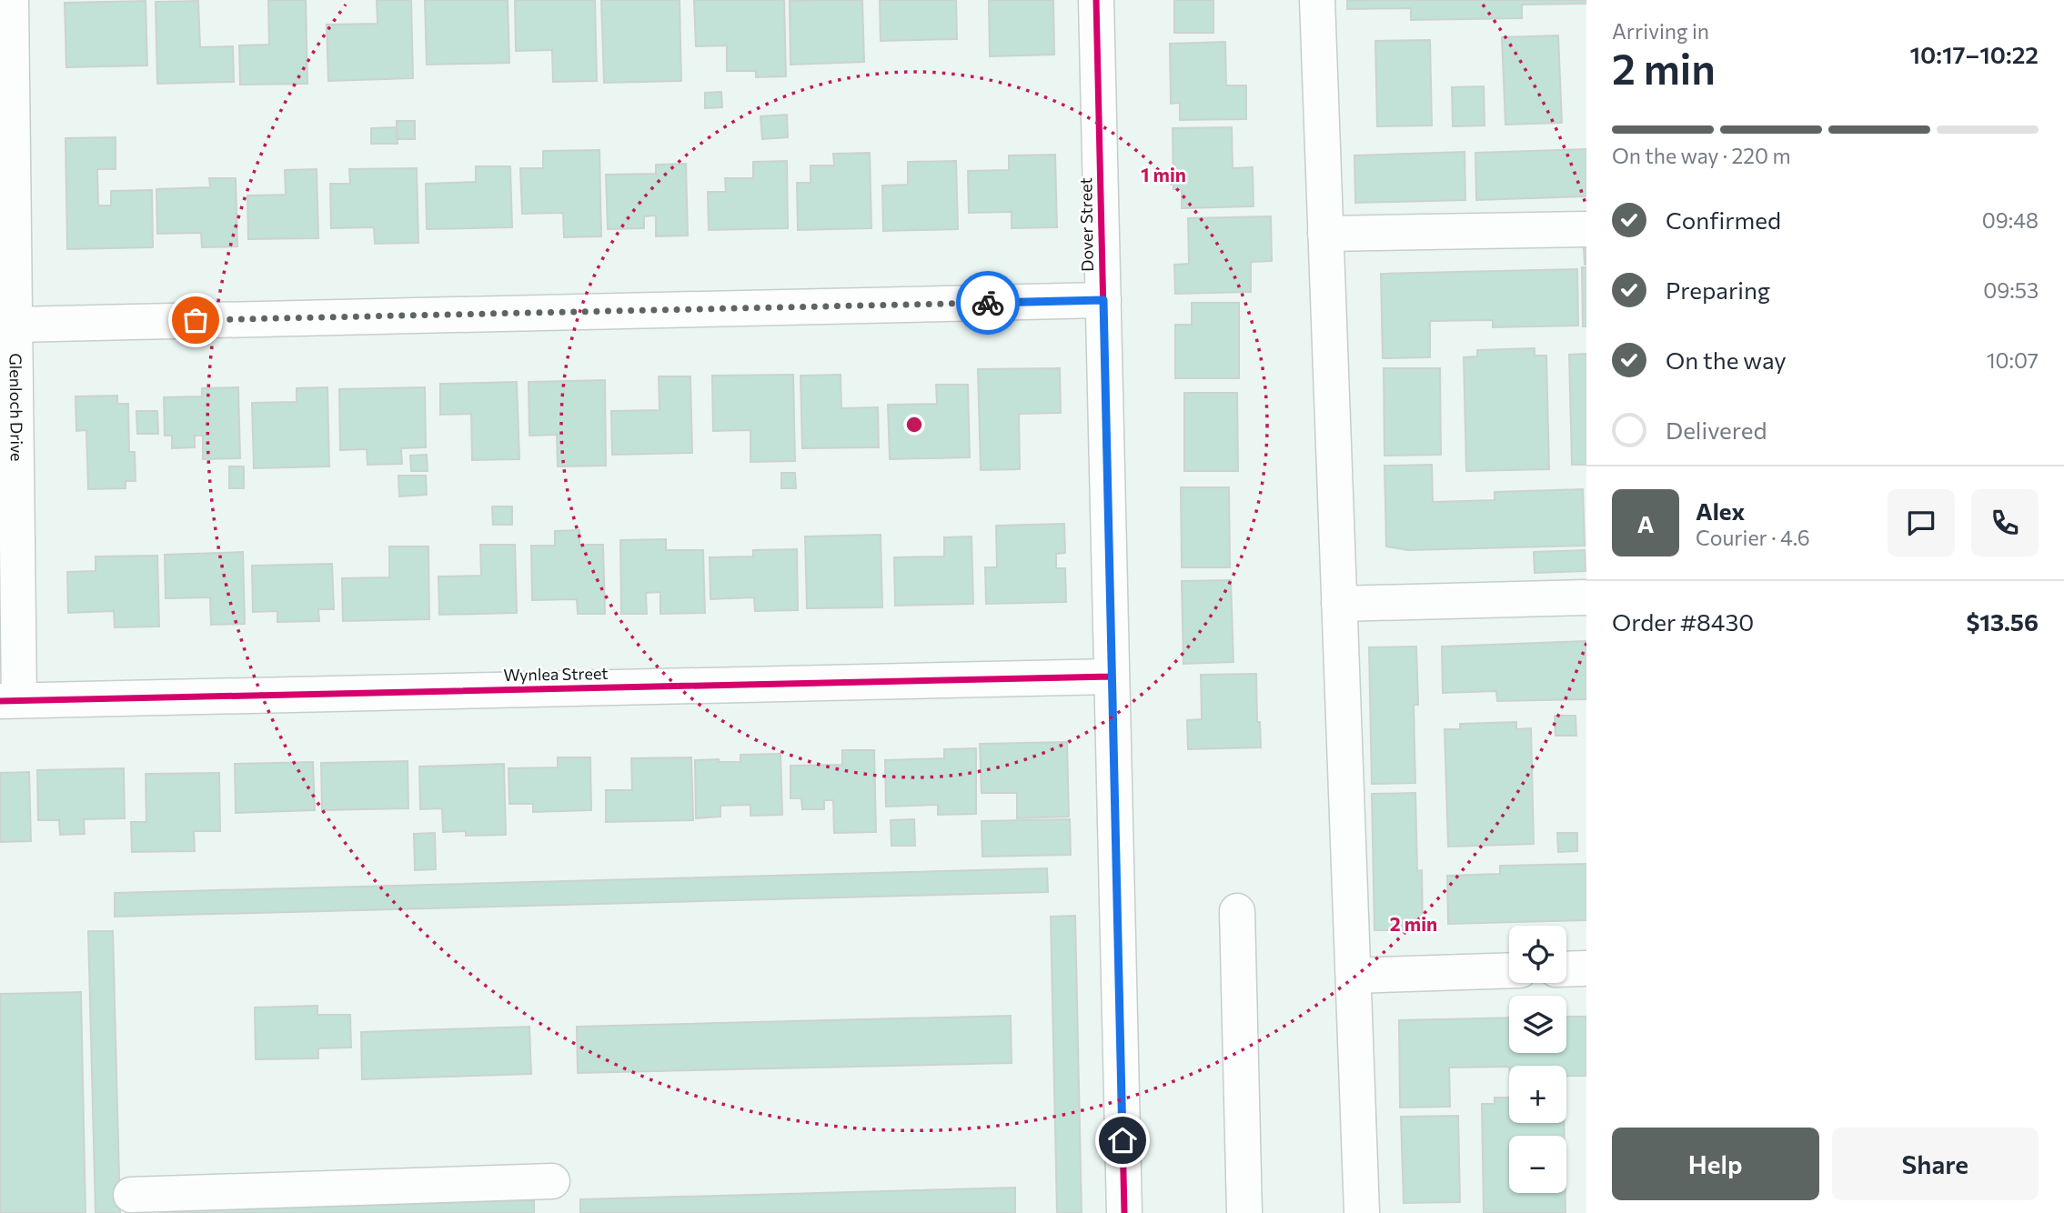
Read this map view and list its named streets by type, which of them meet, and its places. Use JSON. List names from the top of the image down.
{
  "streets": {
    "street": ["Dover Street", "Glenloch Drive", "Wynlea Street"]
  },
  "crossings": [
    ["Dover Street", "Wynlea Street"],
    ["Glenloch Drive", "Wynlea Street"]
  ],
  "page": {
    "heading": ["2 min", "Arriving in", "10:17–10:22"],
    "panel": [
      "Alex",
      "Courier · 4.6",
      "Order #8430",
      "$13.56"
    ],
    "bar": "On the way · 220 m",
    "list": [
      ["Confirmed", "09:48"],
      ["Preparing", "09:53"],
      ["On the way", "10:07"],
      "Delivered"
    ],
    "round": "A",
    "map_buttons": ["+", "−"],
    "buttons": ["Help", "Share"]
  },
  "rings": ["1 min", "2 min"]
}
